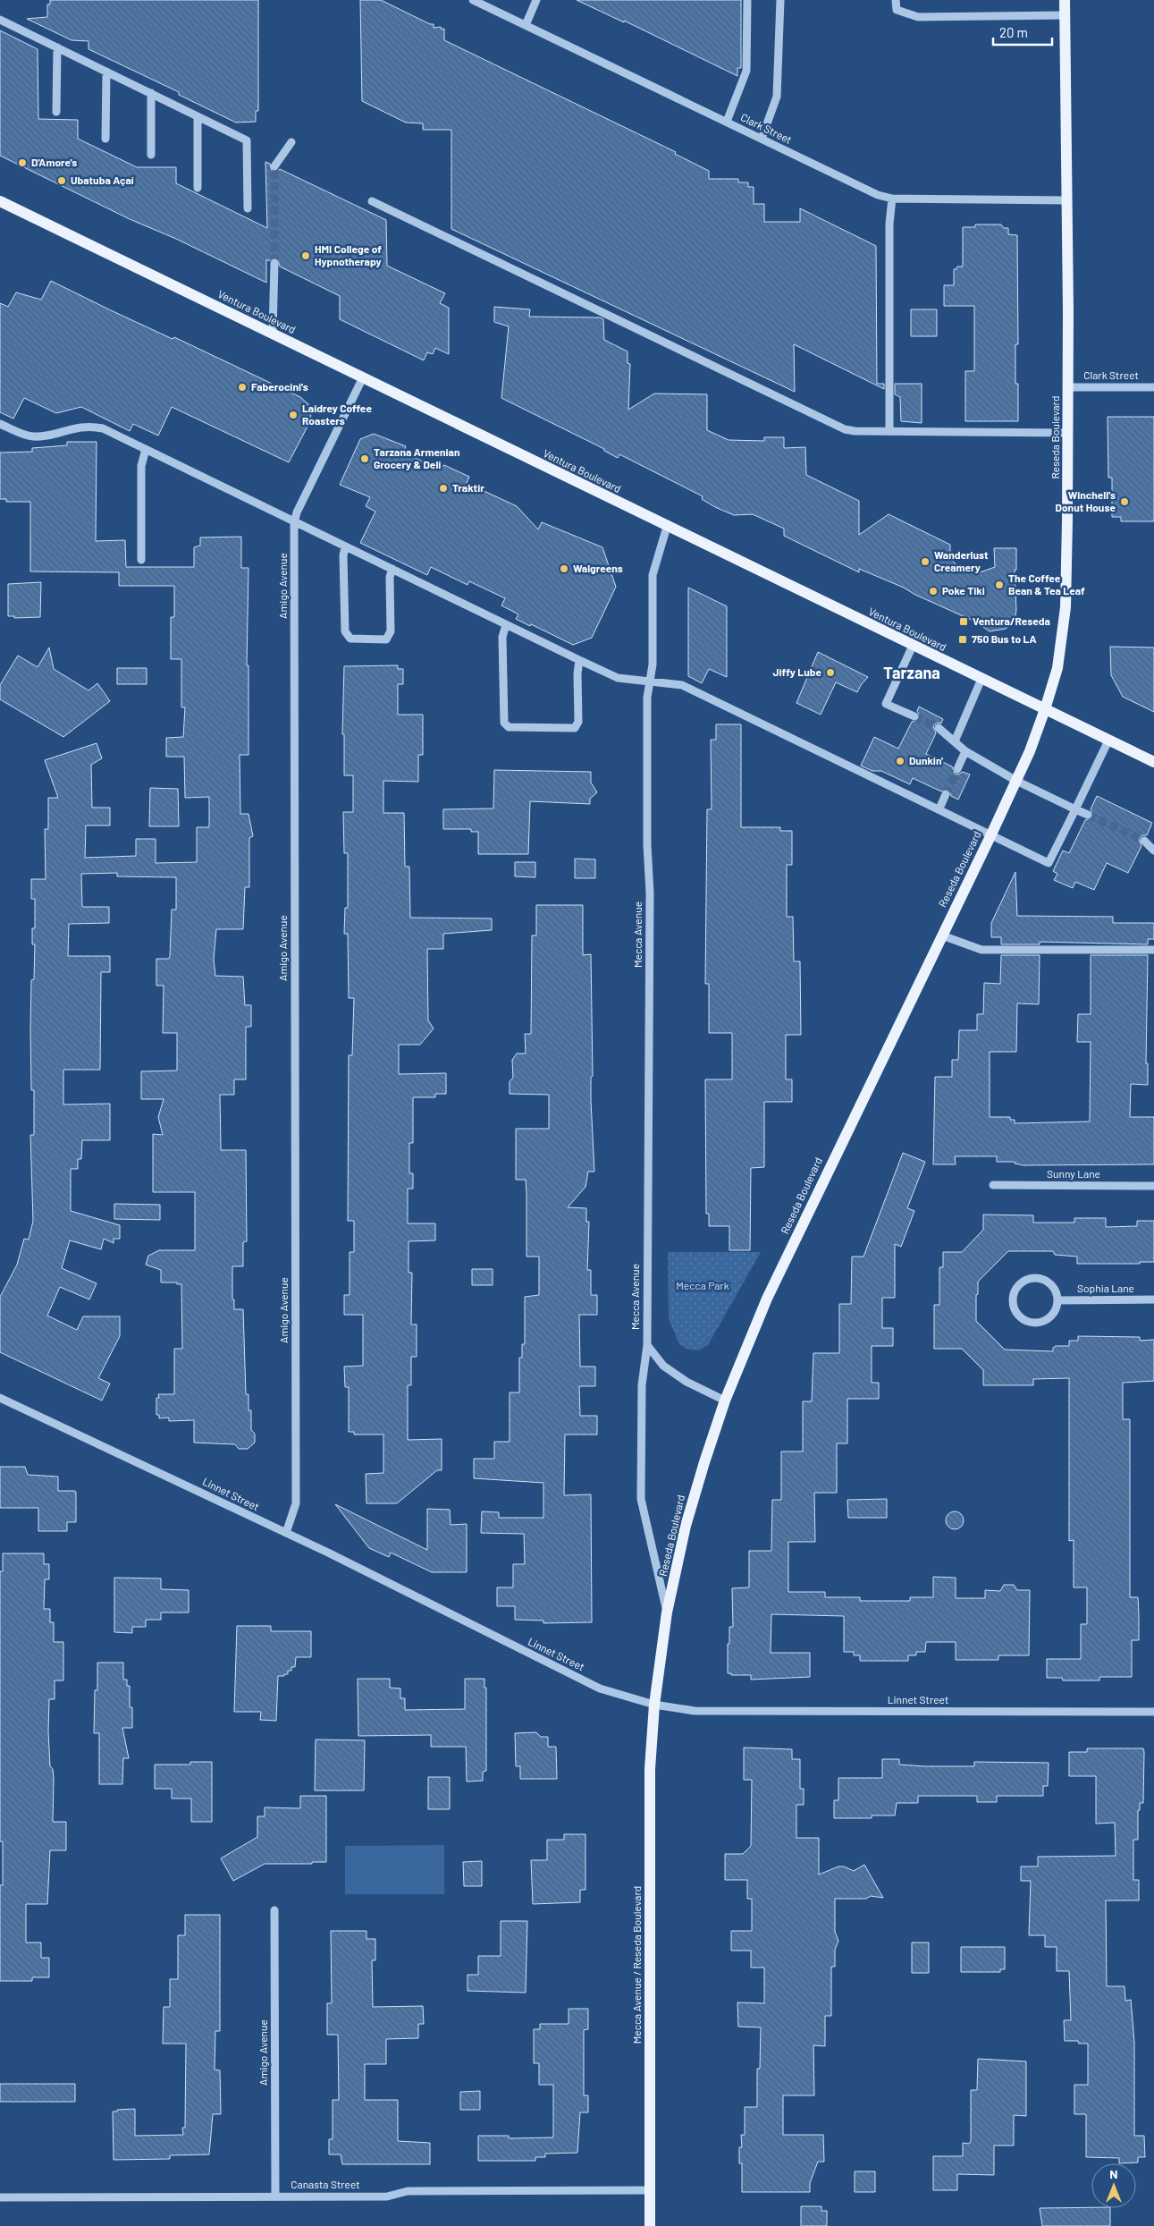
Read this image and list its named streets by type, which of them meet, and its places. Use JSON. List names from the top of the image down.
{
  "streets": {
    "main road": ["Ventura Boulevard", "Reseda Boulevard", "Mecca Avenue / Reseda Boulevard"],
    "street": [
      "Clark Street",
      "Amigo Avenue",
      "Mecca Avenue",
      "Sunny Lane",
      "Sophia Lane",
      "Linnet Street",
      "Canasta Street"
    ]
  },
  "crossings": [
    ["Clark Street", "Reseda Boulevard"],
    ["Ventura Boulevard", "Reseda Boulevard"],
    ["Ventura Boulevard", "Amigo Avenue"],
    ["Ventura Boulevard", "Mecca Avenue"],
    ["Reseda Boulevard", "Mecca Avenue"],
    ["Reseda Boulevard", "Linnet Street"],
    ["Reseda Boulevard", "Mecca Avenue / Reseda Boulevard"],
    ["Amigo Avenue", "Linnet Street"],
    ["Amigo Avenue", "Canasta Street"],
    ["Linnet Street", "Mecca Avenue / Reseda Boulevard"],
    ["Mecca Avenue / Reseda Boulevard", "Canasta Street"]
  ],
  "districts": ["Tarzana"],
  "parks": ["Mecca Park"],
  "places": {
    "other": [
      "D'Amore's",
      "Ubatuba Açaí",
      "HMI College of Hypnotherapy",
      "Faberocini's",
      "Laidrey Coffee Roasters",
      "Tarzana Armenian Grocery & Deli",
      "Traktir",
      "Winchell's Donut House",
      "Wanderlust Creamery",
      "Walgreens",
      "The Coffee Bean & Tea Leaf",
      "Poke Tiki",
      "Jiffy Lube",
      "Dunkin'"
    ],
    "transit": ["Ventura/Reseda", "750 Bus to LA"]
  },
  "scale_bar": "20 m",
  "north": "top"
}
